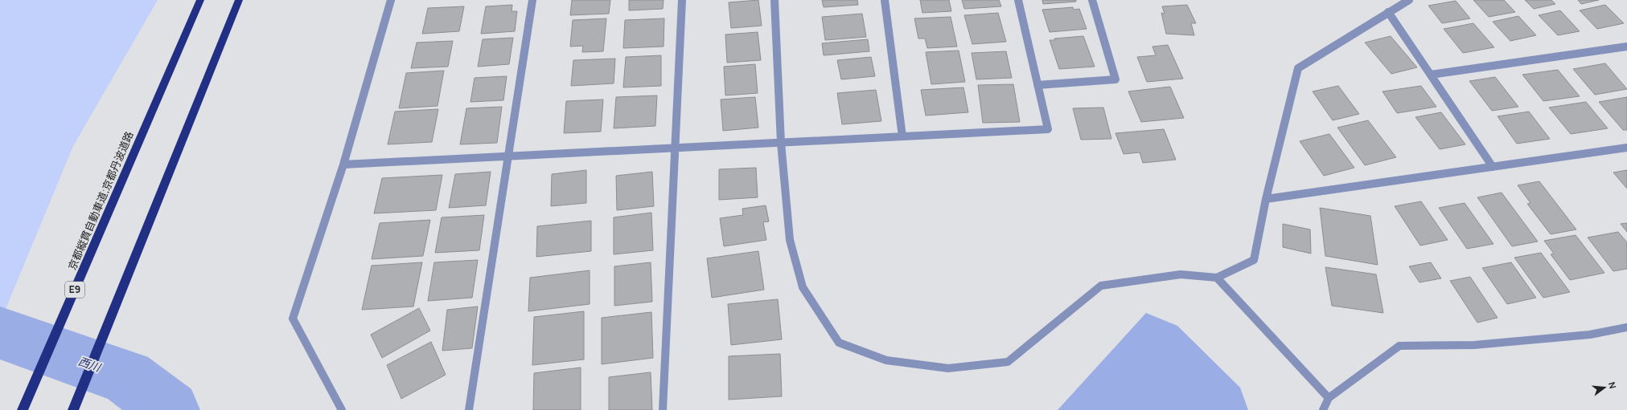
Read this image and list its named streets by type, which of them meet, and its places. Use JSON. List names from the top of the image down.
{
  "streets": {
    "highway": ["京都縦貫自動車道;京都丹波道路", "E9"]
  },
  "water": ["西川"],
  "north": "right"
}
